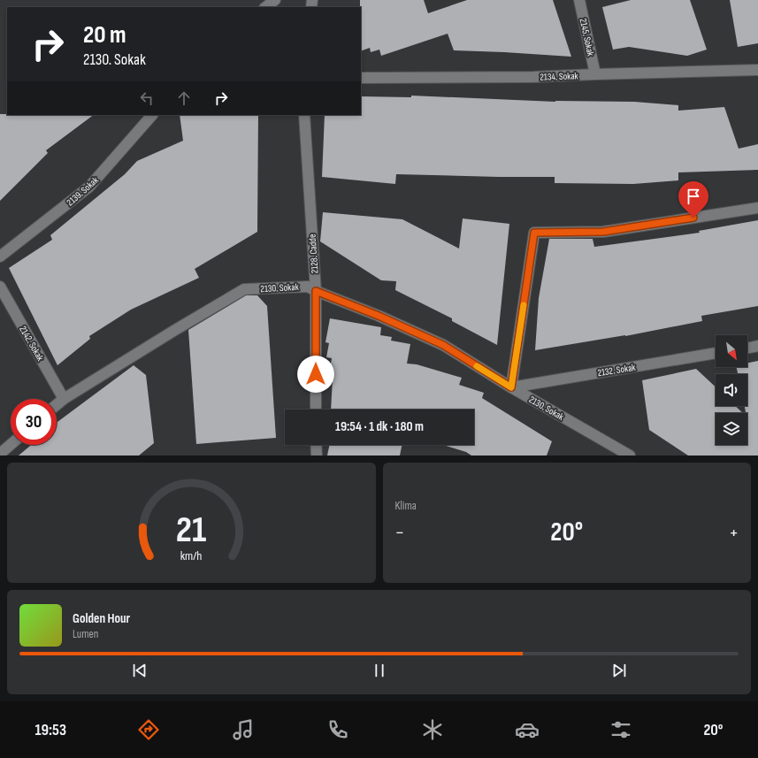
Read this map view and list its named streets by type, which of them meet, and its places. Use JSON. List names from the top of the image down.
{
  "streets": {
    "street": [
      "2145. Sokak",
      "2134. Sokak",
      "2139. Sokak",
      "2128. Cadde",
      "2130. Sokak",
      "2142. Sokak",
      "2132. Sokak"
    ]
  },
  "crossings": [
    ["2145. Sokak", "2134. Sokak"],
    ["2128. Cadde", "2130. Sokak"],
    ["2130. Sokak", "2142. Sokak"],
    ["2130. Sokak", "2132. Sokak"]
  ],
  "north": "bottom right",
  "page": {
    "turn": ["20 m", "2130. Sokak"],
    "limit": "30",
    "trip": "19:54 · 1 dk · 180 m",
    "tile": "Klima",
    "heat": ["−", "20°", "+"],
    "song": ["Golden Hour", "Lumen"],
    "tabs": ["19:53", "20°"],
    "gauge": ["21", "km/h"]
  }
}
